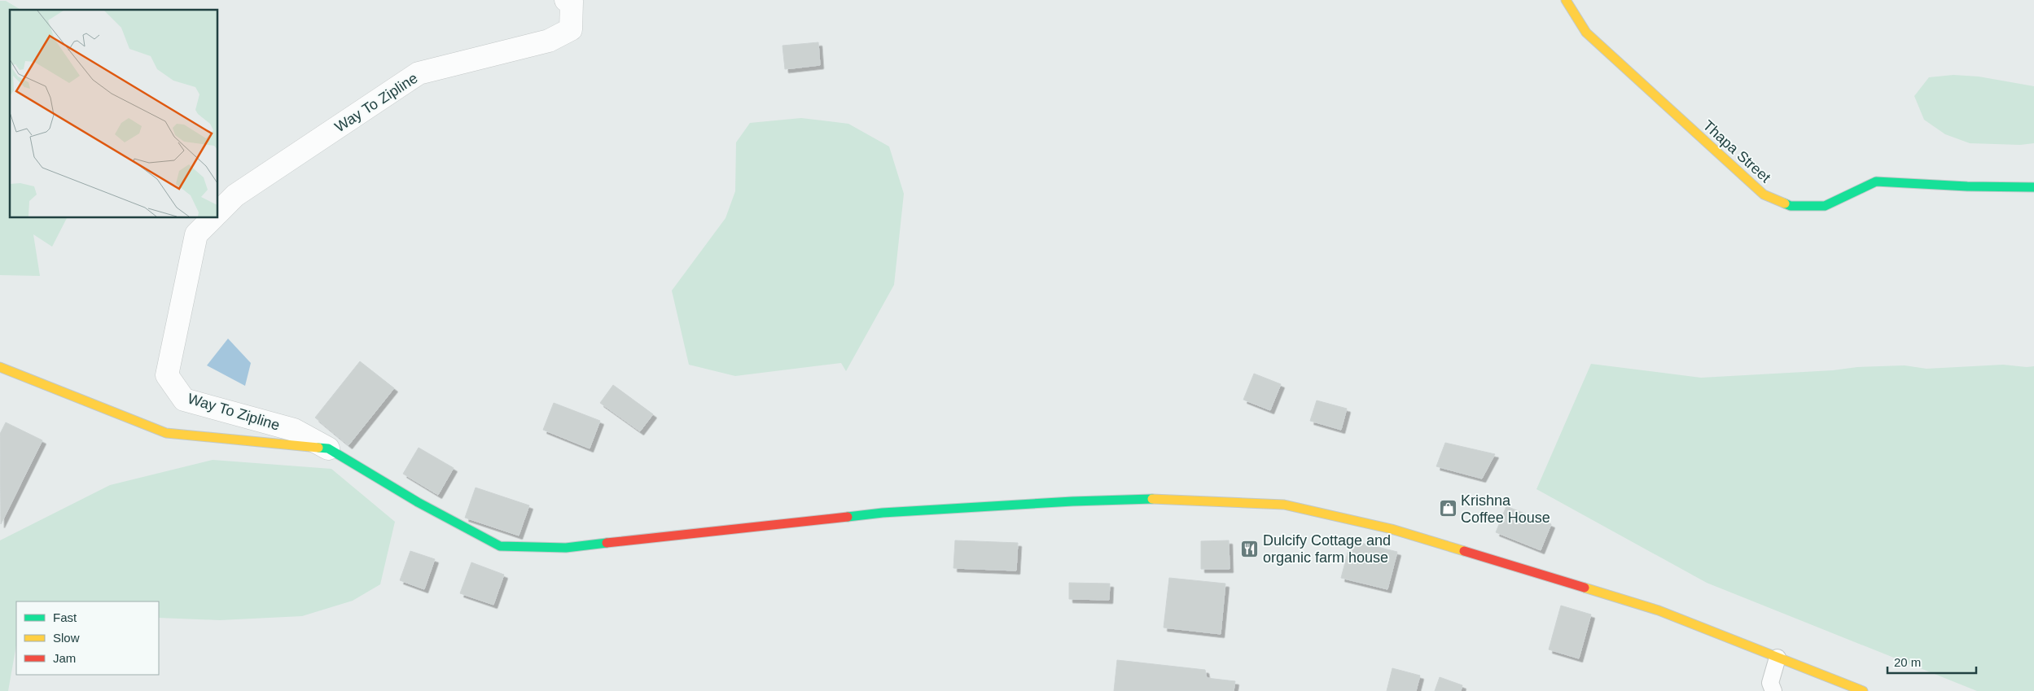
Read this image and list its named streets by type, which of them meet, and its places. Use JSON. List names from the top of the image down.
{
  "streets": {
    "street": ["Way To Zipline", "Thapa Street"]
  },
  "places": {
    "shop": ["Krishna Coffee House"],
    "restaurant": ["Dulcify Cottage and organic farm house"]
  },
  "legend": ["Fast", "Slow", "Jam"],
  "scale_bar": "20 m"
}
